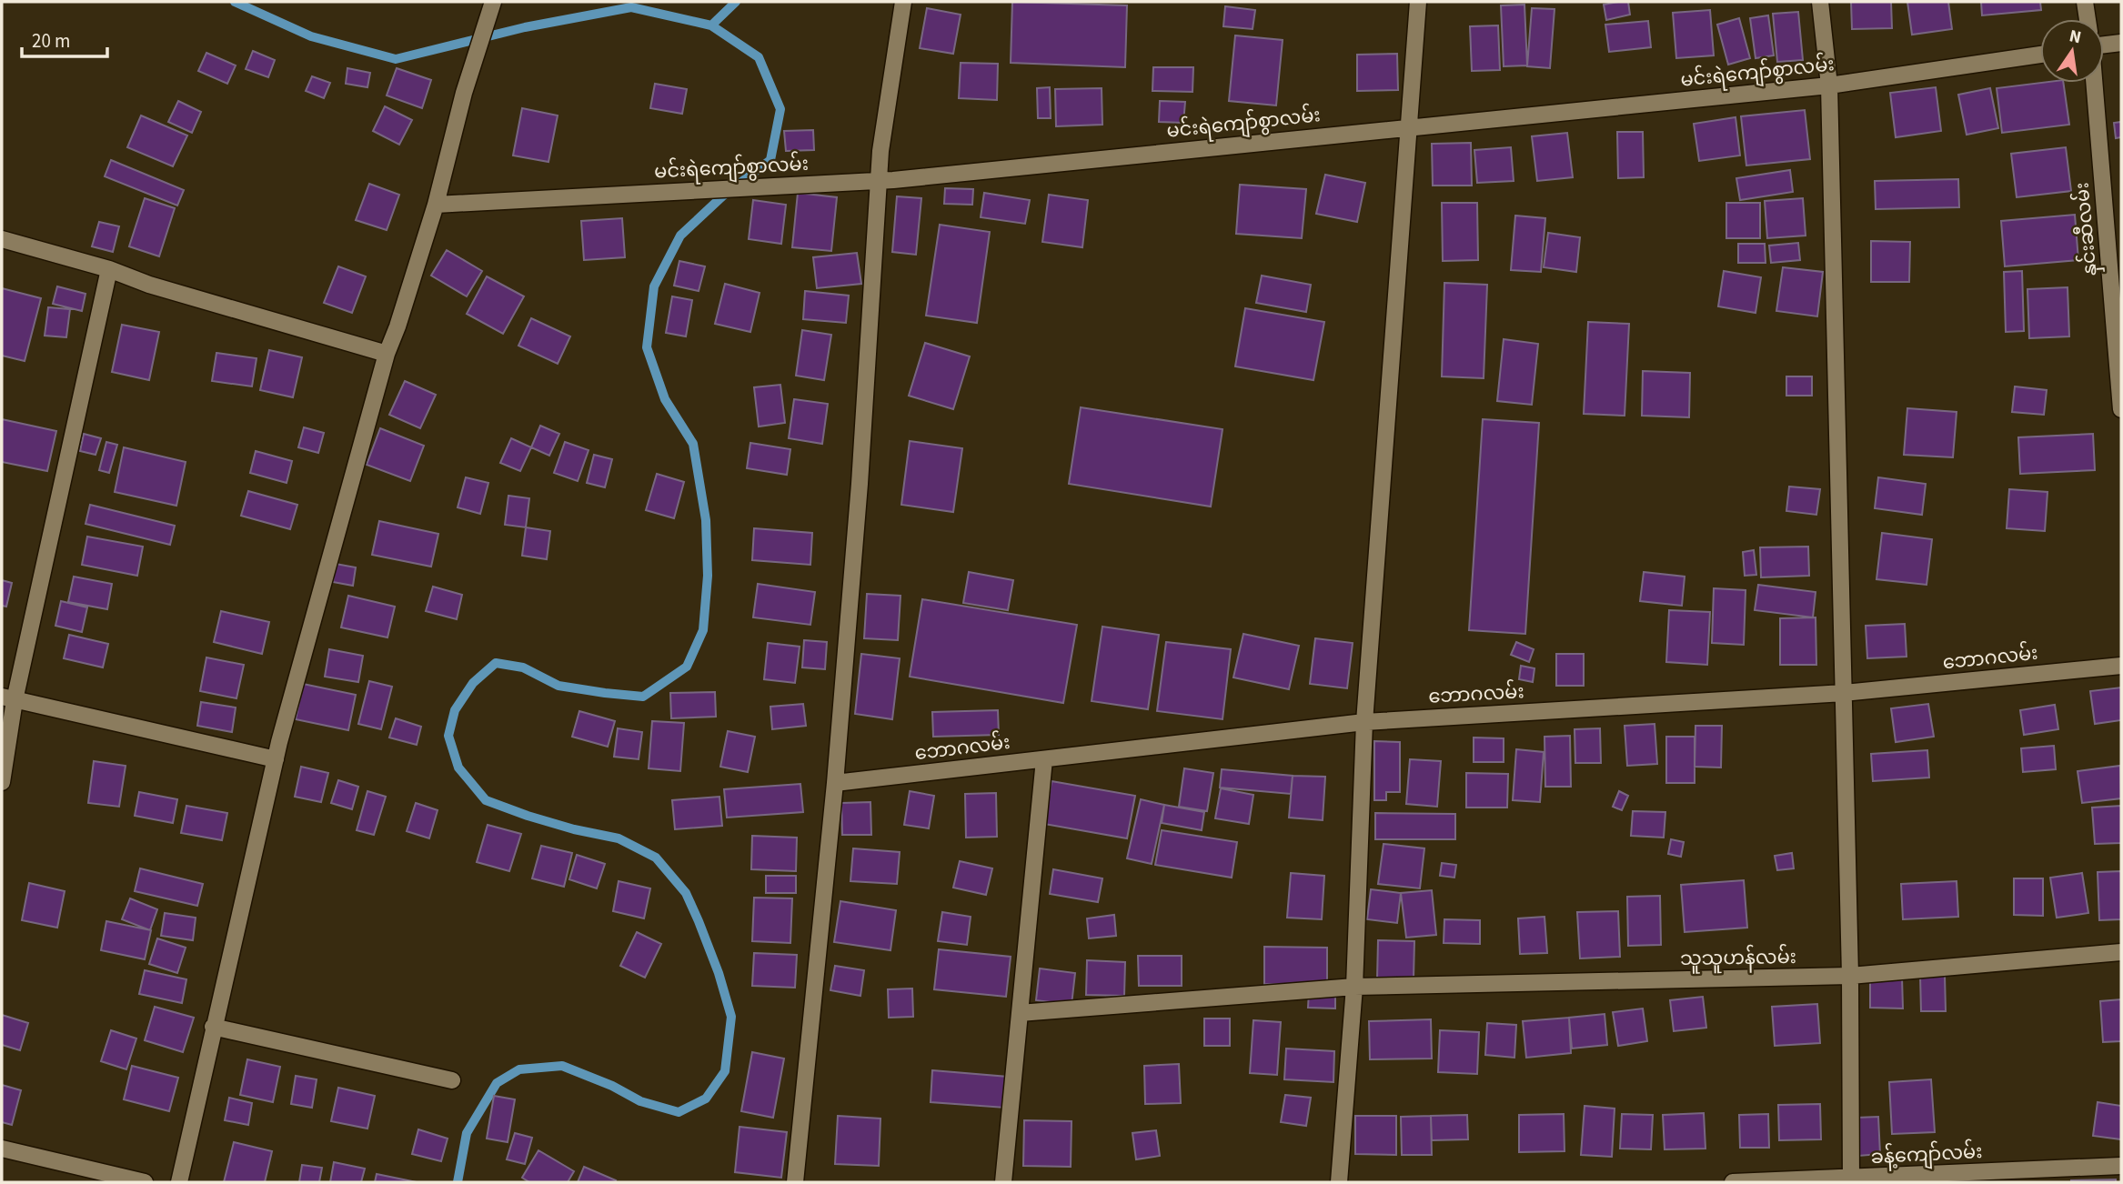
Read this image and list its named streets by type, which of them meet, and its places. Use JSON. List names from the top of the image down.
{
  "streets": {
    "street": [
      "မင်းရဲကျော်စွာလမ်း",
      "နှင်းဆီလမ်း",
      "ဘောဂလမ်း",
      "သူသူဟန်လမ်း",
      "ခန့်ကျော်လမ်း"
    ]
  },
  "scale_bar": "20 m",
  "north": "top"
}
